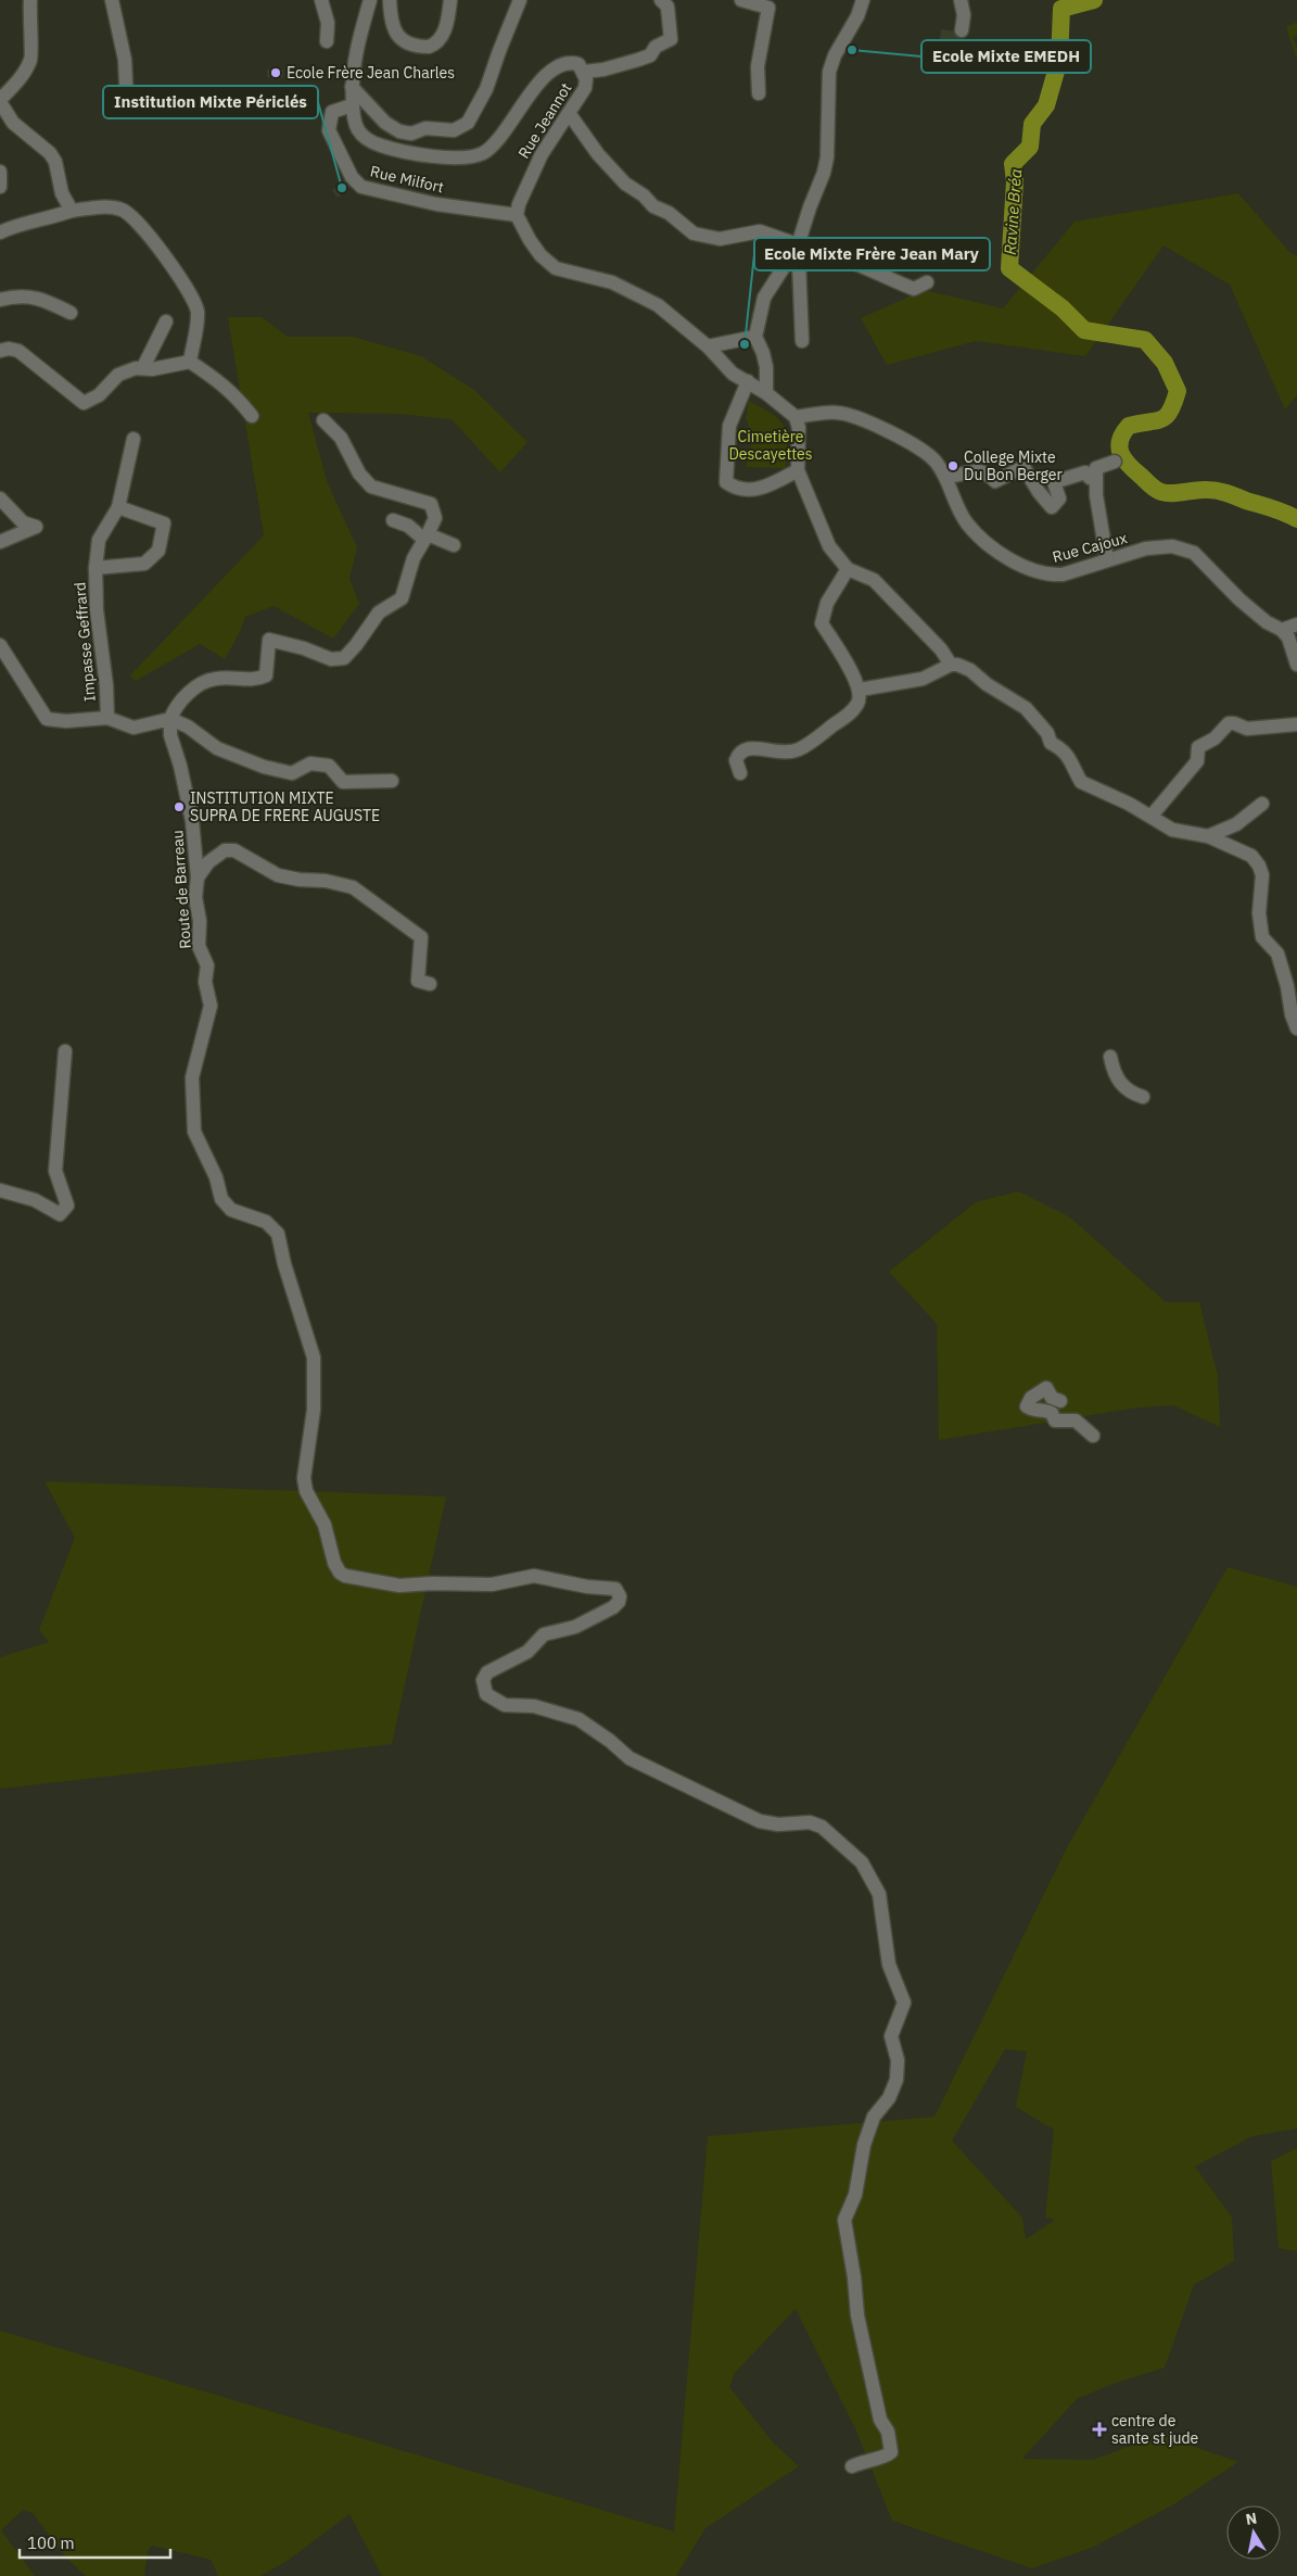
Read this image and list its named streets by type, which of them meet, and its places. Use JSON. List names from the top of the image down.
{
  "streets": {
    "street": [
      "Rue Jeannot",
      "Rue Milfort",
      "Rue Cajoux",
      "Impasse Geffrard",
      "Route de Barreau"
    ]
  },
  "crossings": [
    ["Rue Jeannot", "Rue Milfort"]
  ],
  "water": ["Ravine Bréa"],
  "parks": ["Cimetière Descayettes"],
  "places": {
    "other": [
      "Ecole Mixte EMEDH",
      "Ecole Frère Jean Charles",
      "Institution Mixte Périclés",
      "Ecole Mixte Frère Jean Mary",
      "College Mixte Du Bon Berger",
      "INSTITUTION MIXTE SUPRA DE FRERE AUGUSTE"
    ],
    "health": ["centre de sante st jude"]
  },
  "scale_bar": "100 m",
  "north": "top"
}
